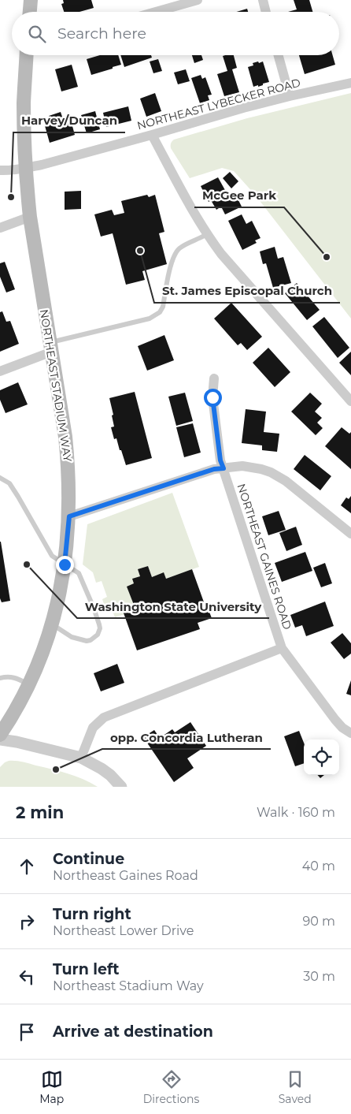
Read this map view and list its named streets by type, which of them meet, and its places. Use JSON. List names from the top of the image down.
{
  "streets": {
    "main road": ["NORTHEAST STADIUM WAY"],
    "street": ["NORTHEAST LYBECKER ROAD", "NORTHEAST GAINES ROAD"]
  },
  "crossings": [
    ["NORTHEAST LYBECKER ROAD", "NORTHEAST STADIUM WAY"]
  ],
  "places": [
    "Harvey/Duncan",
    "St. James Episcopal Church",
    "McGee Park",
    "Washington State University",
    "opp. Concordia Lutheran"
  ],
  "page": {
    "search": "Search here",
    "heading": ["2 min", "Walk · 160 m"],
    "list": [
      ["Continue", "Northeast Gaines Road", "40 m"],
      ["Turn right", "Northeast Lower Drive", "90 m"],
      ["Turn left", "Northeast Stadium Way", "30 m"],
      "Arrive at destination"
    ],
    "nav": ["Map", "Directions", "Saved"]
  }
}
